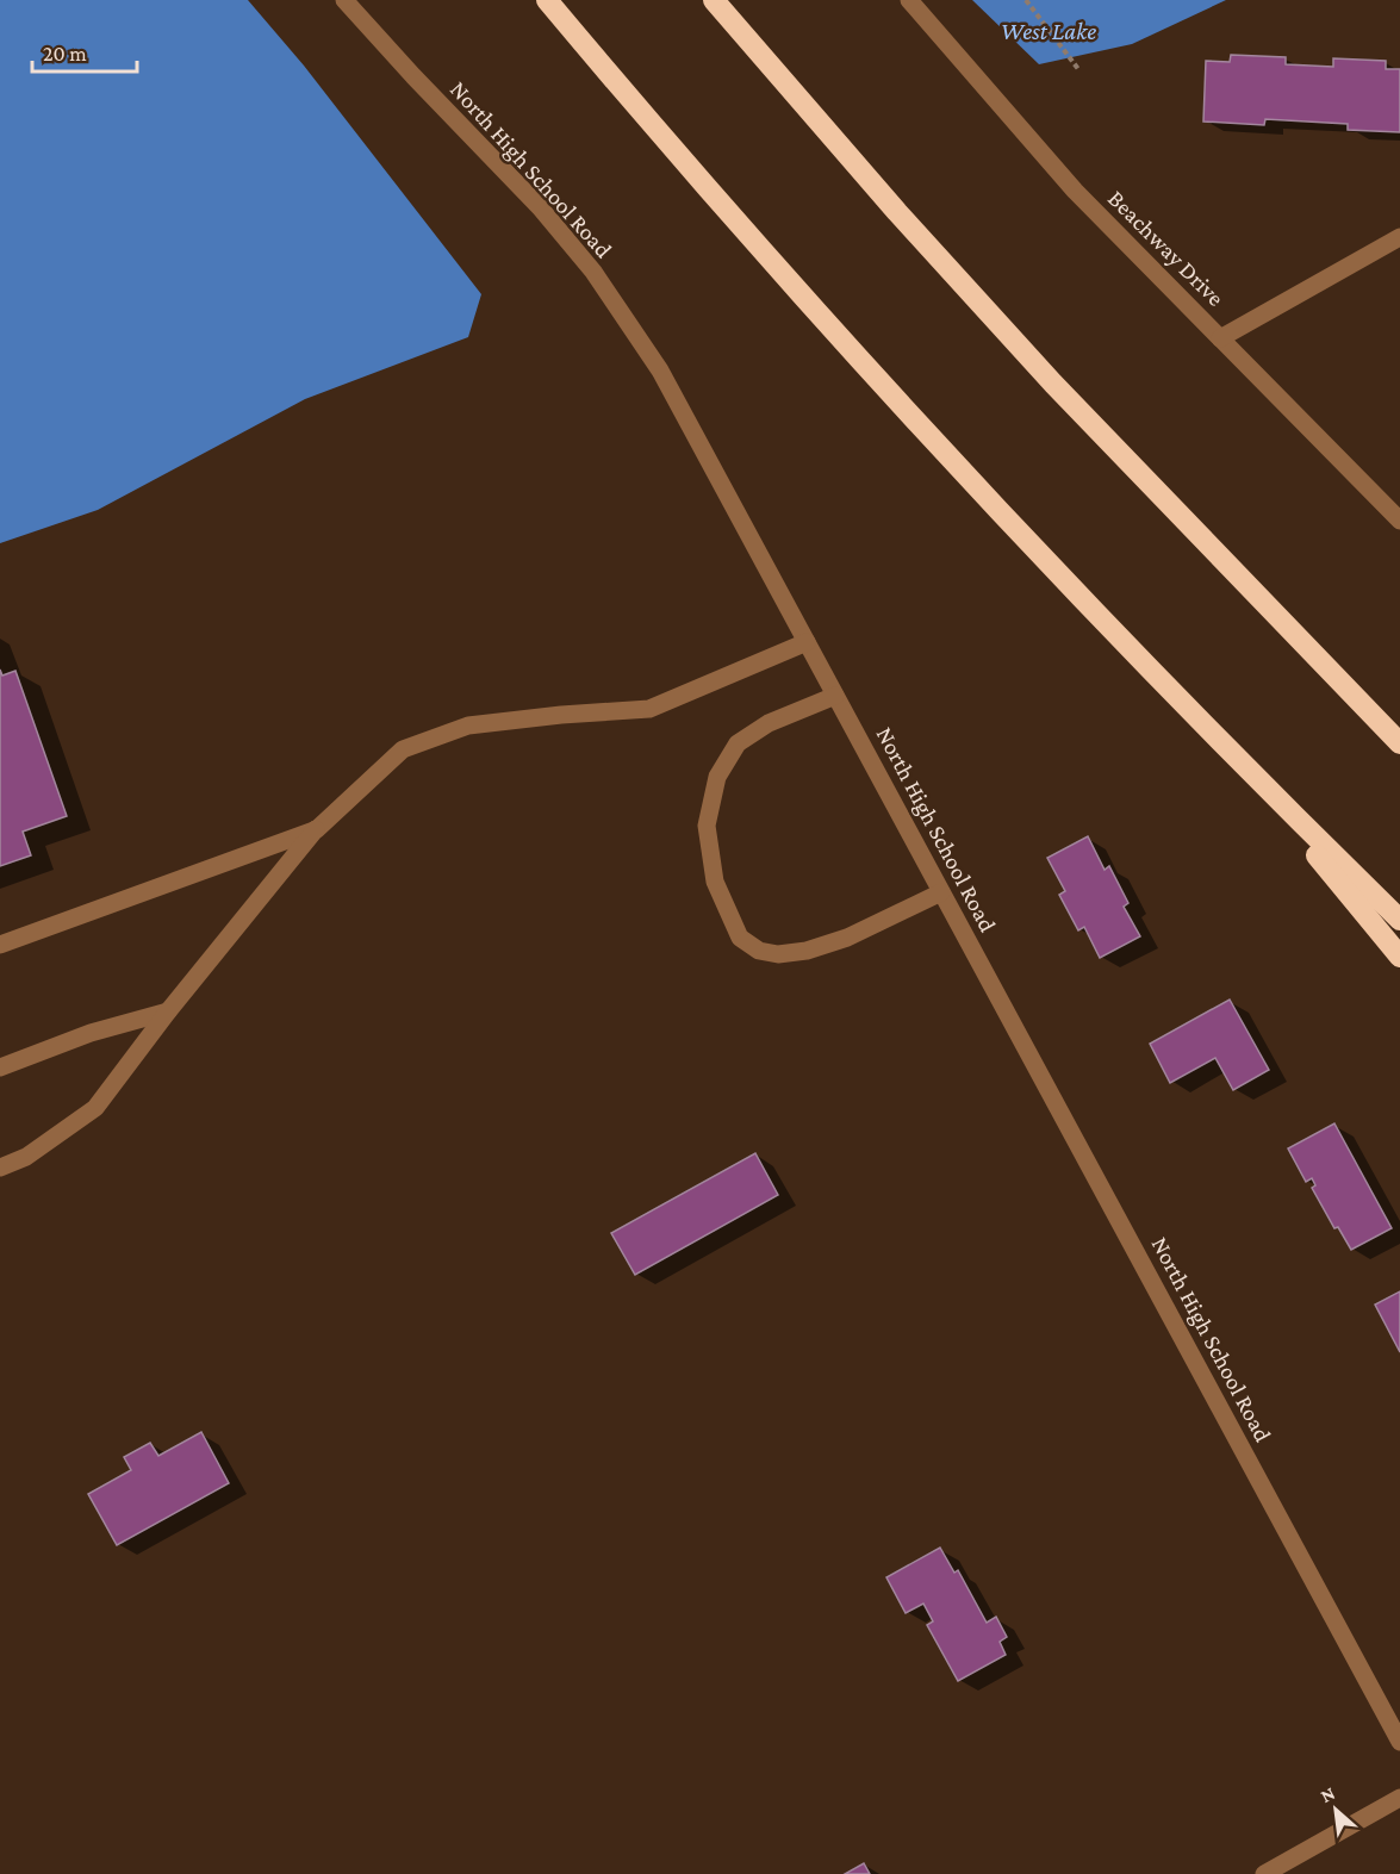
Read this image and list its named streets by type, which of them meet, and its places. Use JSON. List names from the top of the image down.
{
  "streets": {
    "street": ["North High School Road", "Beachway Drive"]
  },
  "water": ["West Lake"],
  "scale_bar": "20 m",
  "north": "top left"
}
